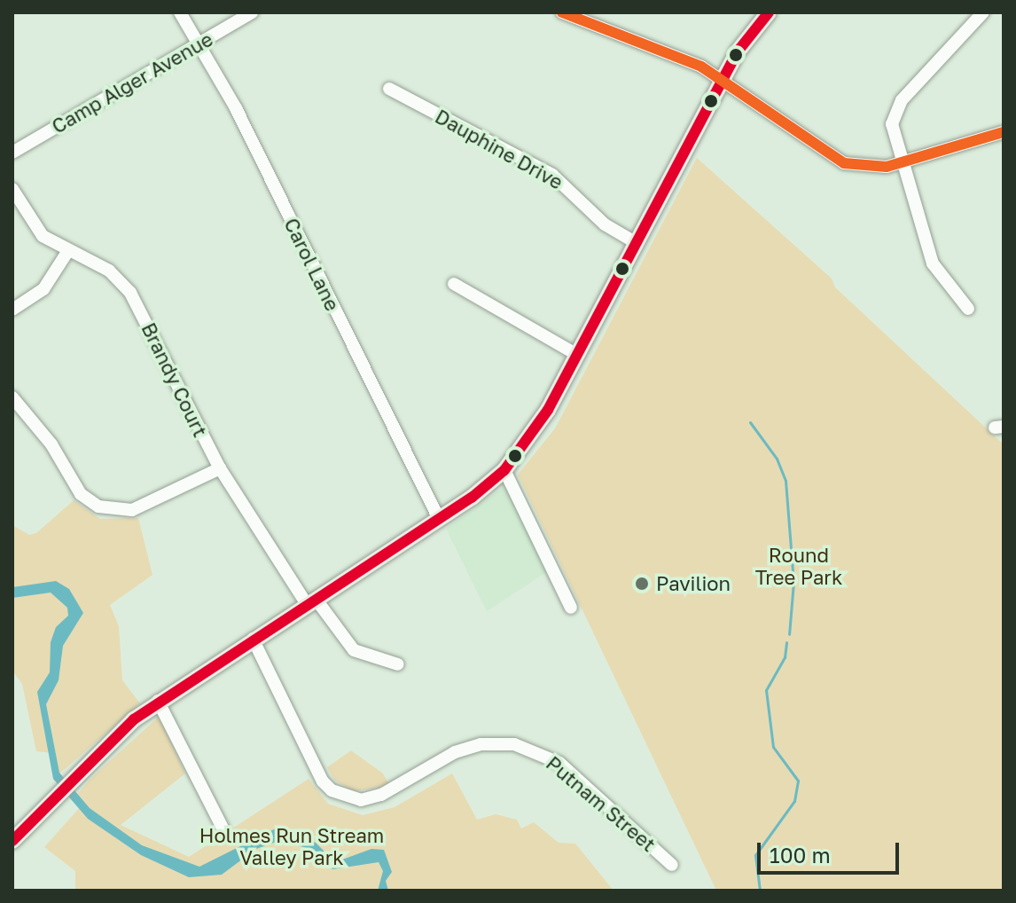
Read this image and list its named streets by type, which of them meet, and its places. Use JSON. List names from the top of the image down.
{
  "streets": {
    "street": [
      "Camp Alger Avenue",
      "Dauphine Drive",
      "Carol Lane",
      "Brandy Court",
      "Putnam Street"
    ]
  },
  "crossings": [
    ["Camp Alger Avenue", "Carol Lane"]
  ],
  "parks": ["Round Tree Park", "Holmes Run Stream Valley Park"],
  "places": ["Pavilion"],
  "scale_bar": "100 m"
}
